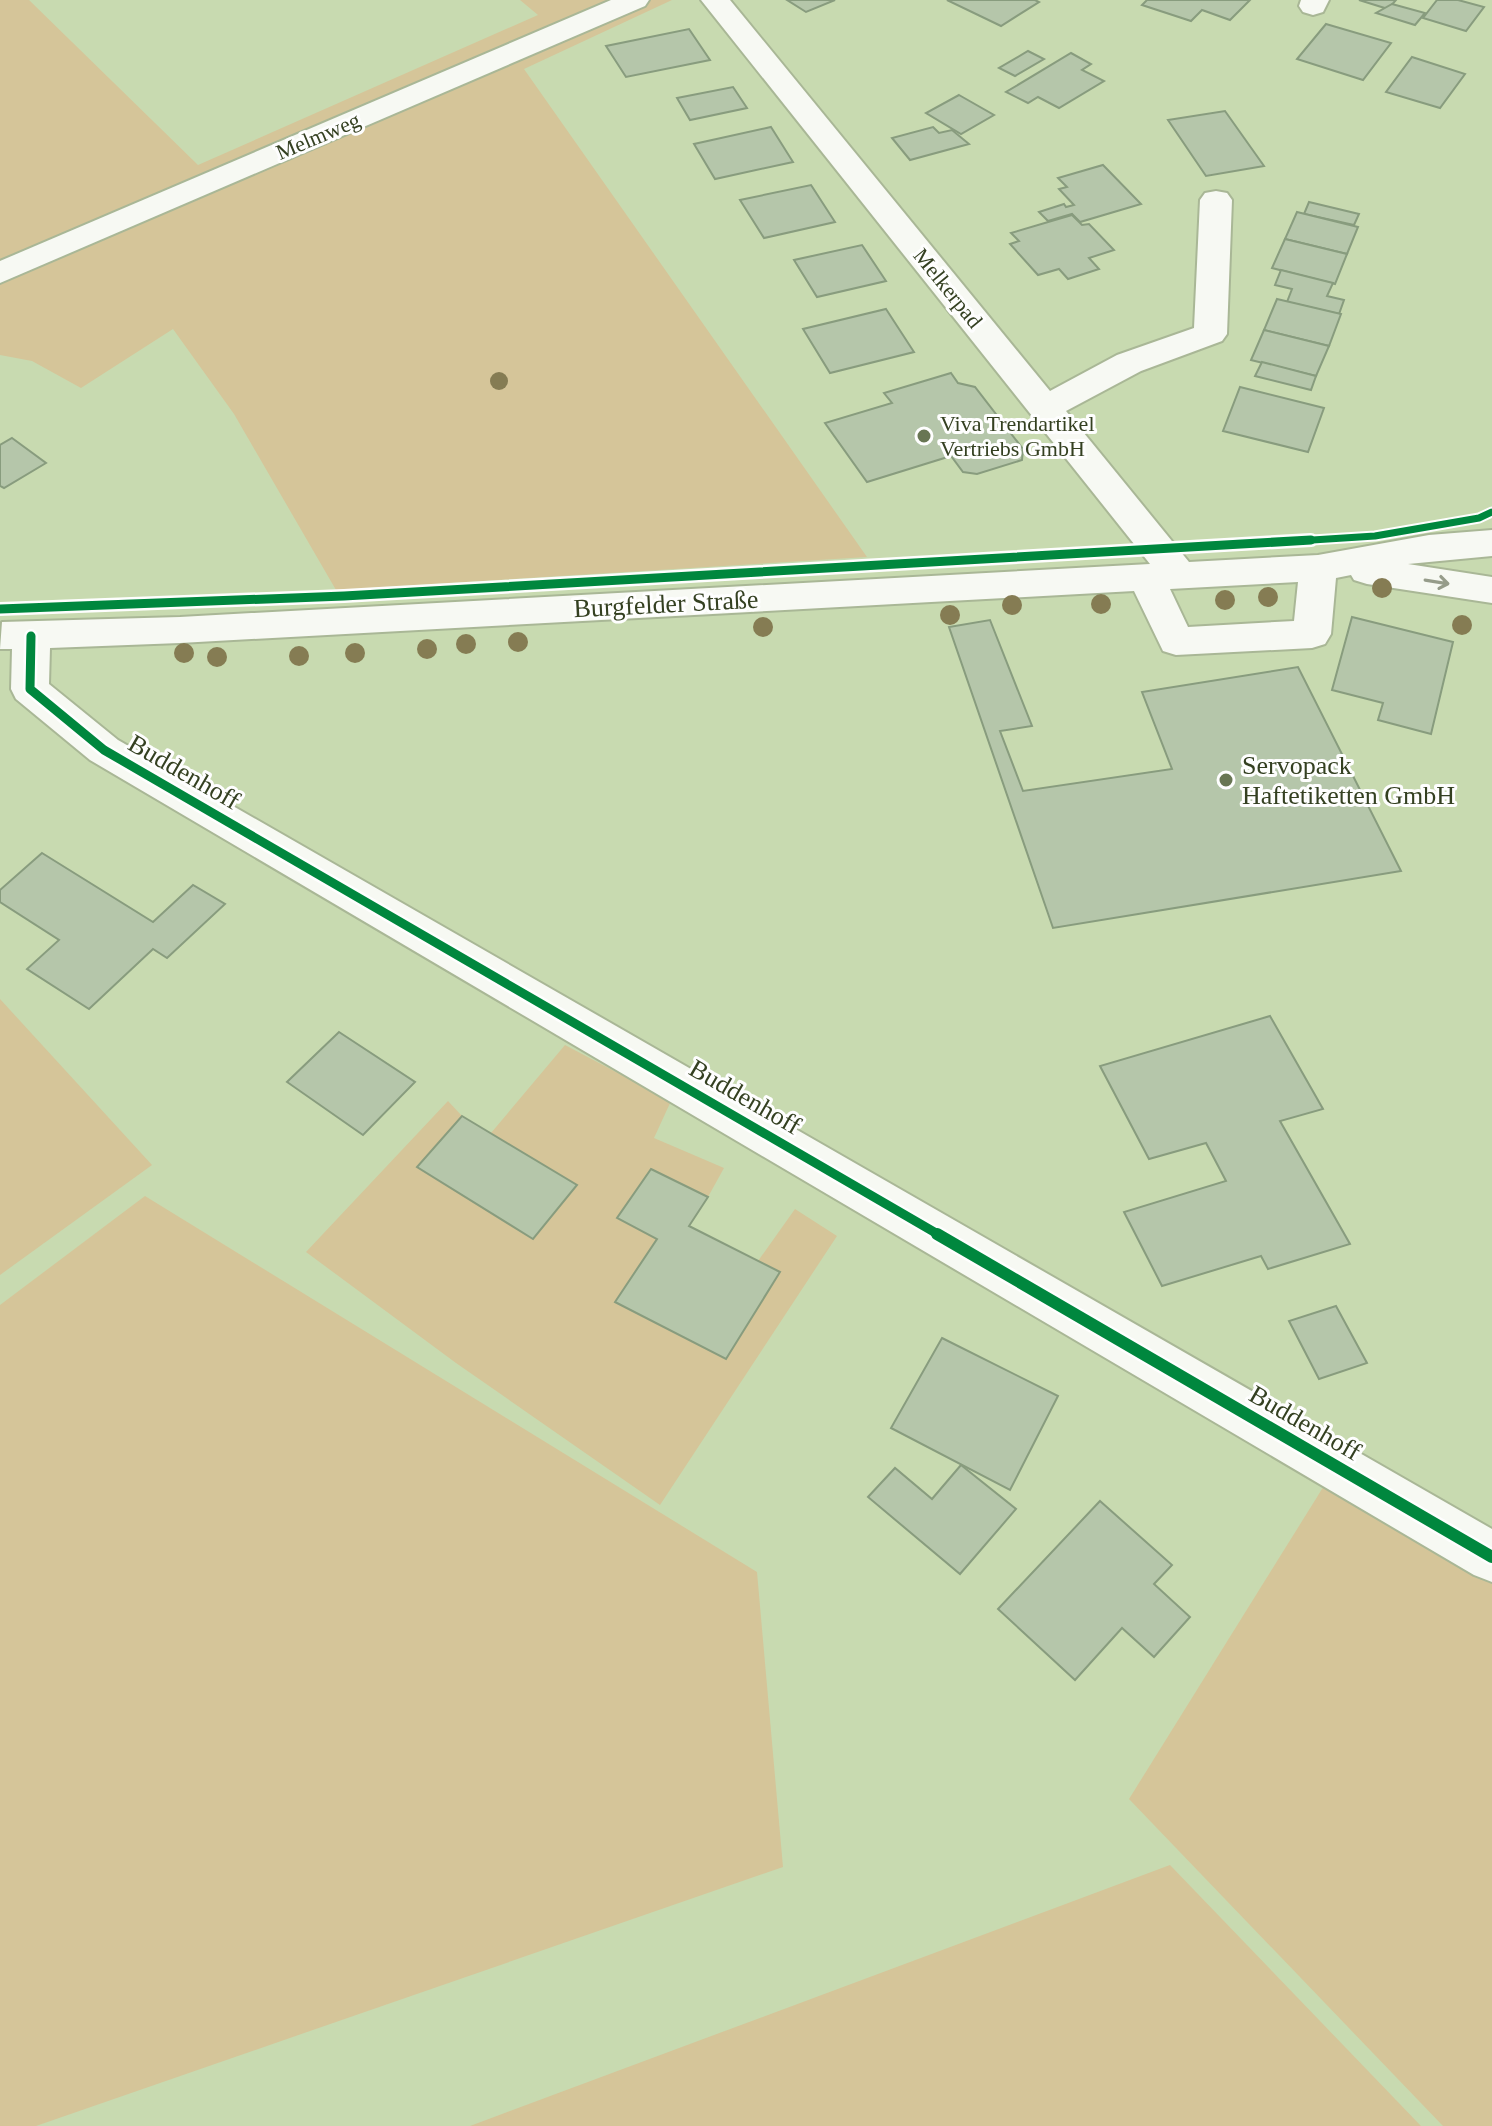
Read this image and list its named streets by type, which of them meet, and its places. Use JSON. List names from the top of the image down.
{
  "streets": {
    "street": [
      "Melmweg",
      "Melkerpad",
      "Burgfelder Straße",
      "Buddenhoff"
    ]
  },
  "crossings": [
    ["Melkerpad", "Burgfelder Straße"],
    ["Burgfelder Straße", "Buddenhoff"]
  ],
  "places": ["Viva Trendartikel Vertriebs GmbH", "Servopack Haftetiketten GmbH"]
}
